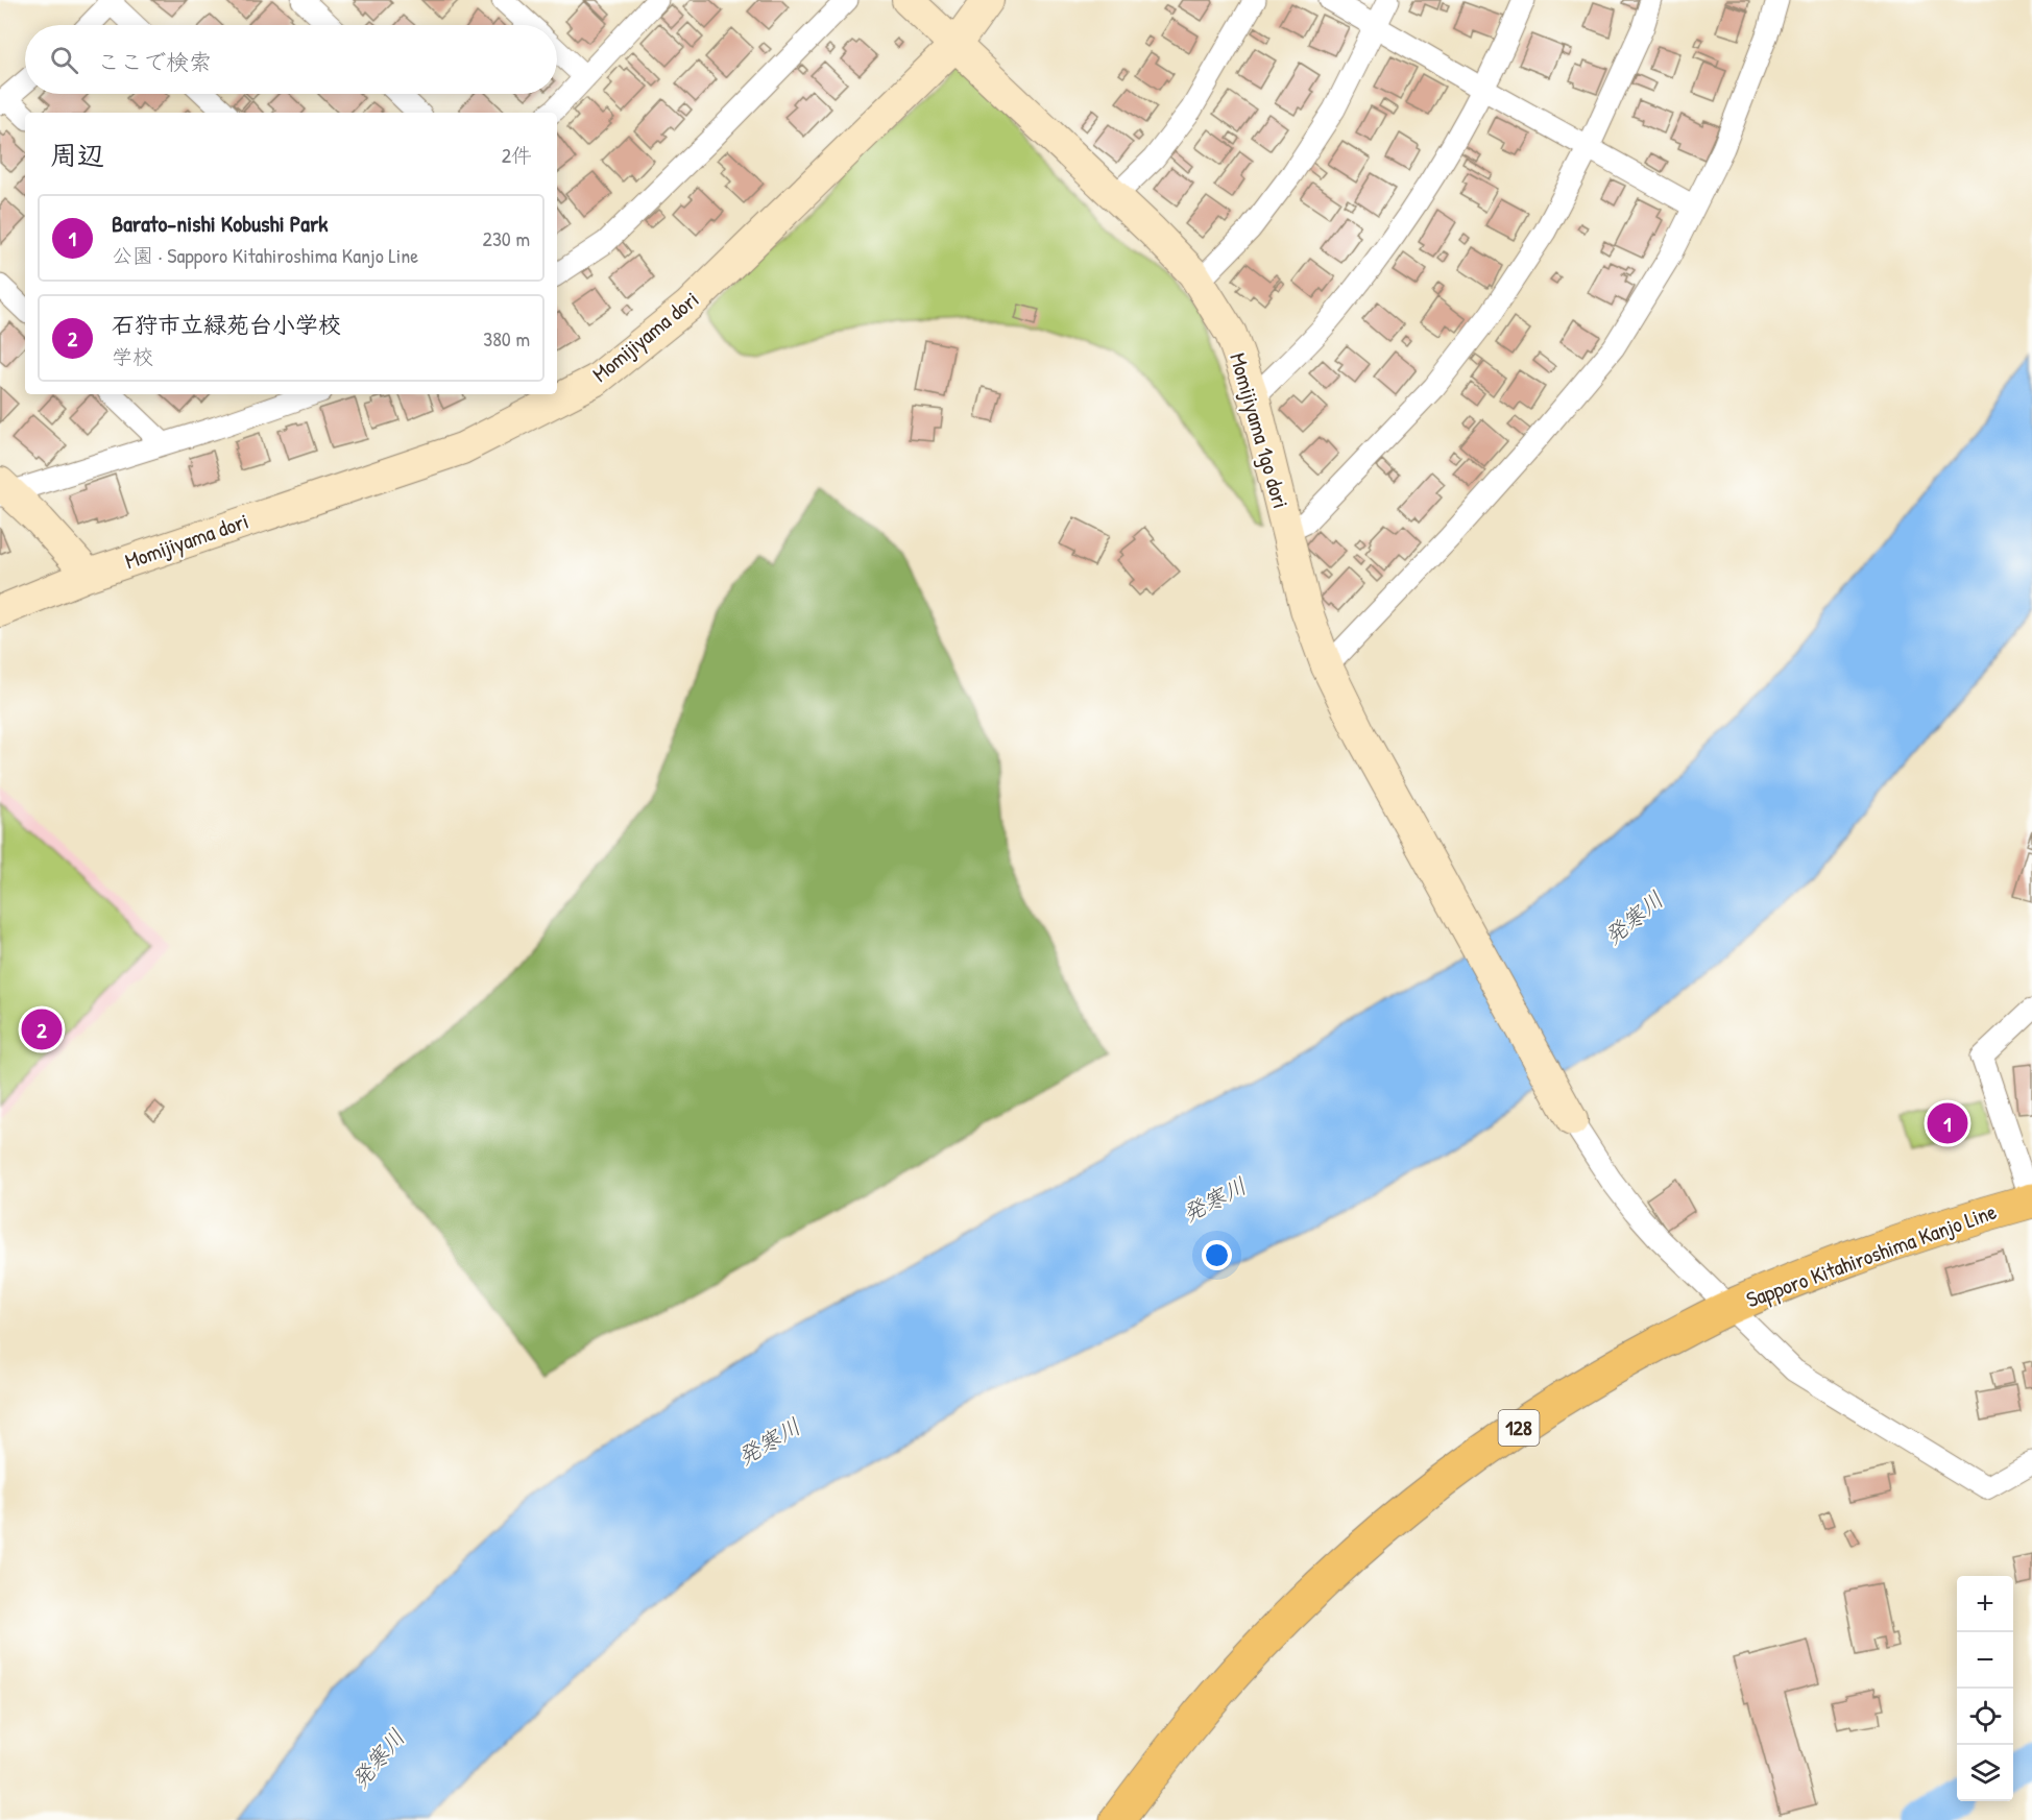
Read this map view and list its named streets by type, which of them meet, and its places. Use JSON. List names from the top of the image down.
{
  "streets": {
    "main road": ["Sapporo Kitahiroshima Kanjo Line", "128"],
    "street": ["Momijiyama dori", "Momijiyama 1go dori"]
  },
  "crossings": [
    ["Momijiyama dori", "Momijiyama 1go dori"]
  ],
  "water": ["発寒川"],
  "page": {
    "search": "ここで検索",
    "heading": ["周辺", "2件"],
    "list": [
      {
        "mark": "1",
        "name": "Barato-nishi Kobushi Park",
        "note": "公園 · Sapporo Kitahiroshima Kanjo Line",
        "value": "230 m"
      },
      {
        "mark": "2",
        "name": "石狩市立緑苑台小学校",
        "note": "学校",
        "value": "380 m"
      }
    ],
    "pins": ["2", "1"],
    "map_buttons": ["+", "−"]
  }
}
